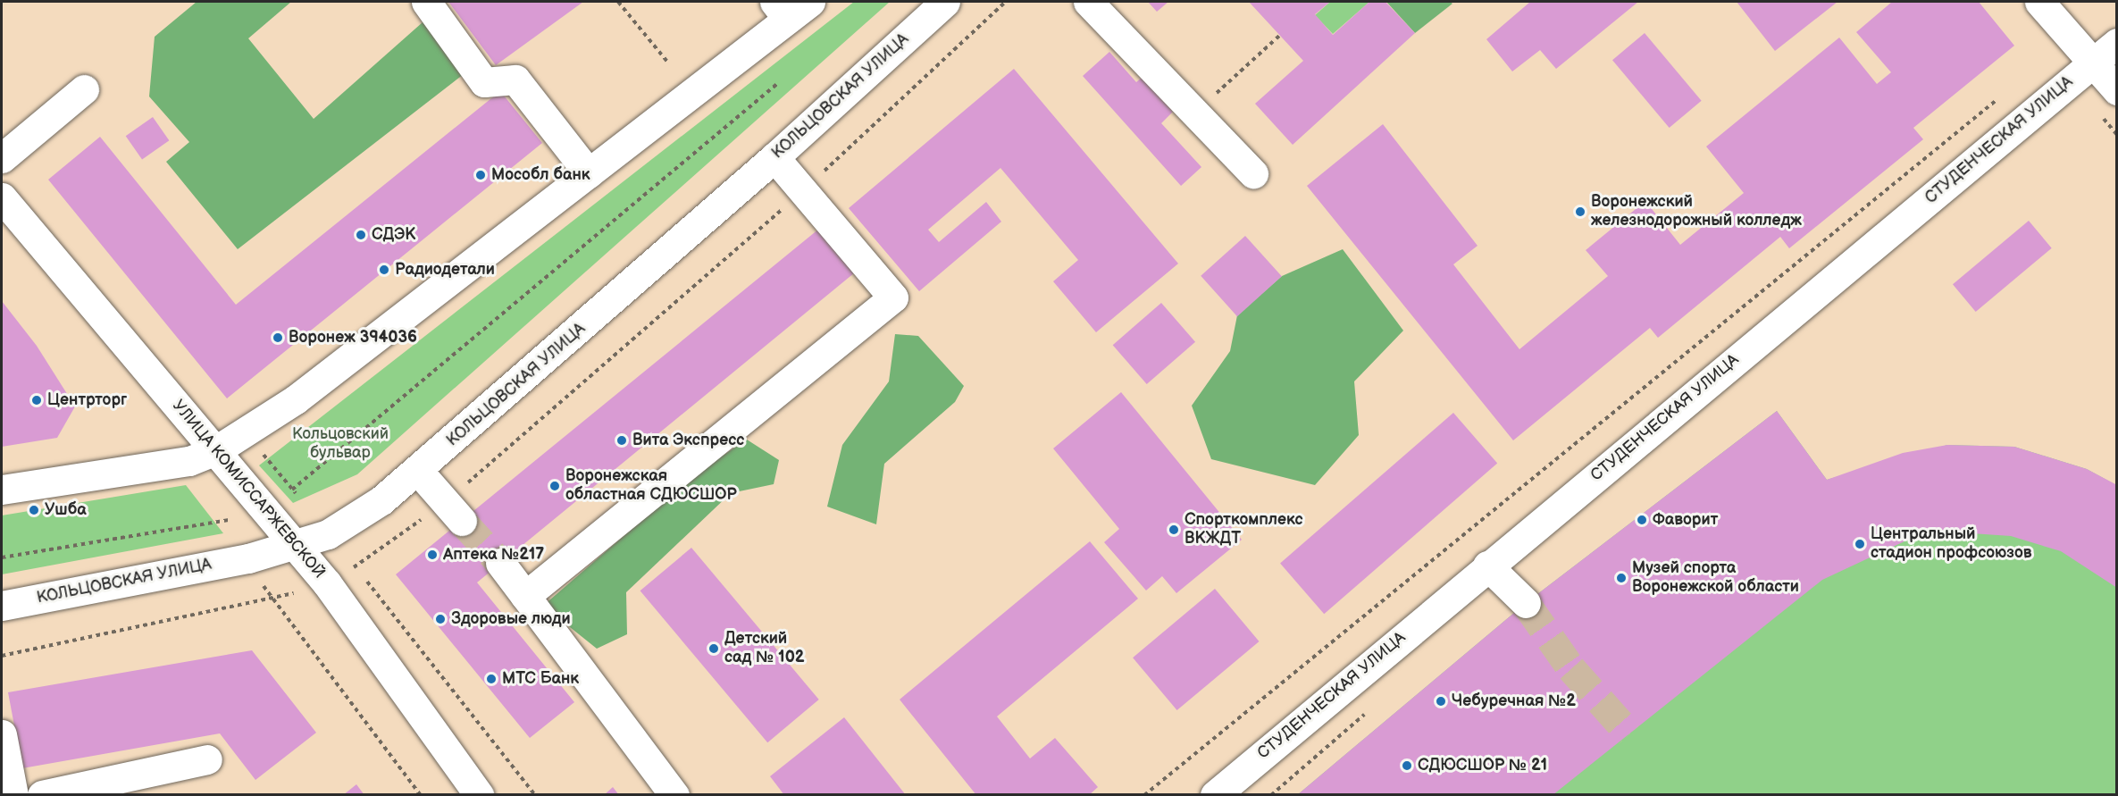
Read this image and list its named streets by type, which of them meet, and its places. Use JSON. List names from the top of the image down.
{
  "streets": {
    "main road": ["КОЛЬЦОВСКАЯ УЛИЦА", "СТУДЕНЧЕСКАЯ УЛИЦА", "УЛИЦА КОМИССАРЖЕВСКОЙ"]
  },
  "crossings": [
    ["КОЛЬЦОВСКАЯ УЛИЦА", "УЛИЦА КОМИССАРЖЕВСКОЙ"]
  ],
  "parks": ["Кольцовский бульвар"],
  "places": [
    "Мособл банк",
    "Воронежский железнодорожный колледж",
    "СДЭК",
    "Радиодетали",
    "Воронеж 394036",
    "Центрторг",
    "Вита Экспресс",
    "Воронежская областная СДЮСШОР",
    "Ушба",
    "Фаворит",
    "Спорткомплекс ВКЖДТ",
    "Центральный стадион профсоюзов",
    "Аптека №217",
    "Музей спорта Воронежской области",
    "Здоровые люди",
    "Детский сад № 102",
    "МТС Банк",
    "Чебуречная №2",
    "СДЮСШОР № 21"
  ]
}
